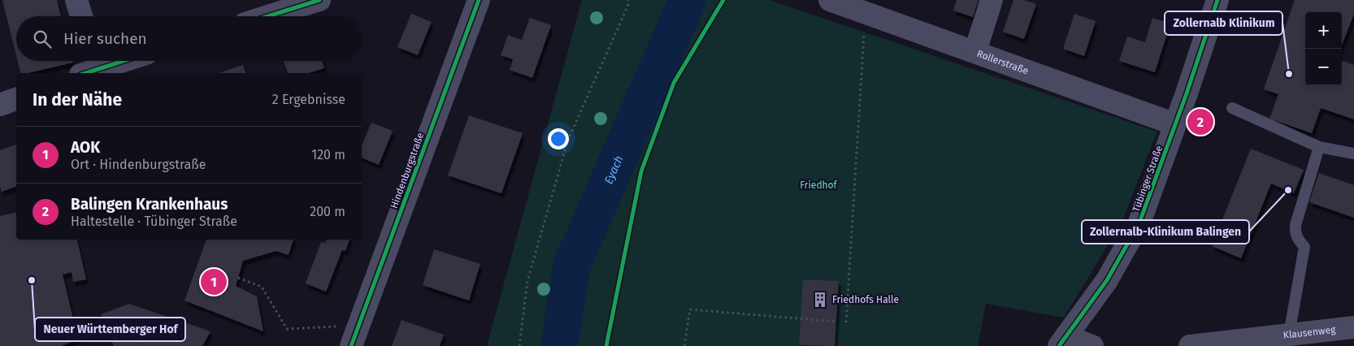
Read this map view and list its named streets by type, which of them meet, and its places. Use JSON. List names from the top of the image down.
{
  "streets": {
    "street": [
      "Rollerstraße",
      "Hindenburgstraße",
      "Tübinger Straße",
      "Klausenweg"
    ]
  },
  "crossings": [
    ["Rollerstraße", "Tübinger Straße"]
  ],
  "water": ["Eyach"],
  "parks": ["Friedhof"],
  "places": {
    "other": ["Zollernalb Klinikum", "Zollernalb-Klinikum Balingen", "Neuer Württemberger Hof"],
    "building": ["Friedhofs Halle"]
  },
  "page": {
    "map_buttons": ["+", "−"],
    "search": "Hier suchen",
    "heading": ["In der Nähe", "2 Ergebnisse"],
    "pins": ["2", "1"],
    "list": [
      {
        "mark": "1",
        "name": "AOK",
        "note": "Ort · Hindenburgstraße",
        "value": "120 m"
      },
      {
        "mark": "2",
        "name": "Balingen Krankenhaus",
        "note": "Haltestelle · Tübinger Straße",
        "value": "200 m"
      }
    ]
  }
}
